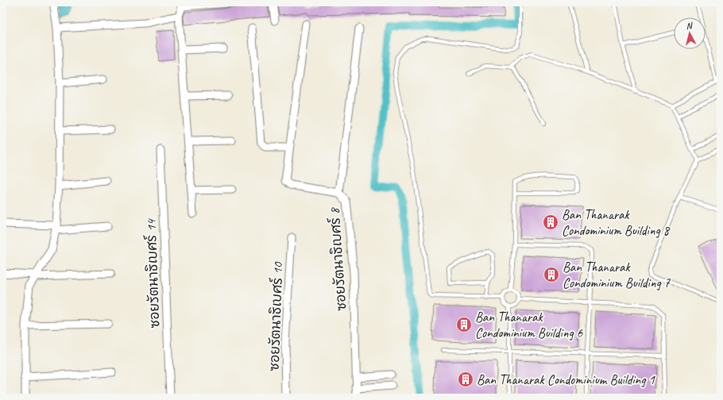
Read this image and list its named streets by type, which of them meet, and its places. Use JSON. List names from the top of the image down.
{
  "streets": {
    "street": ["ซอยรัตนาธิเบศร์ 8", "ซอยรัตนาธิเบศร์ 14", "ซอยรัตนาธิเบศร์ 10"]
  },
  "places": {
    "building": [
      "Ban Thanarak Condominium Building 8",
      "Ban Thanarak Condominium Building 7",
      "Ban Thanarak Condominium Building 6",
      "Ban Thanarak Condominium Building 1"
    ]
  },
  "north": "top"
}
